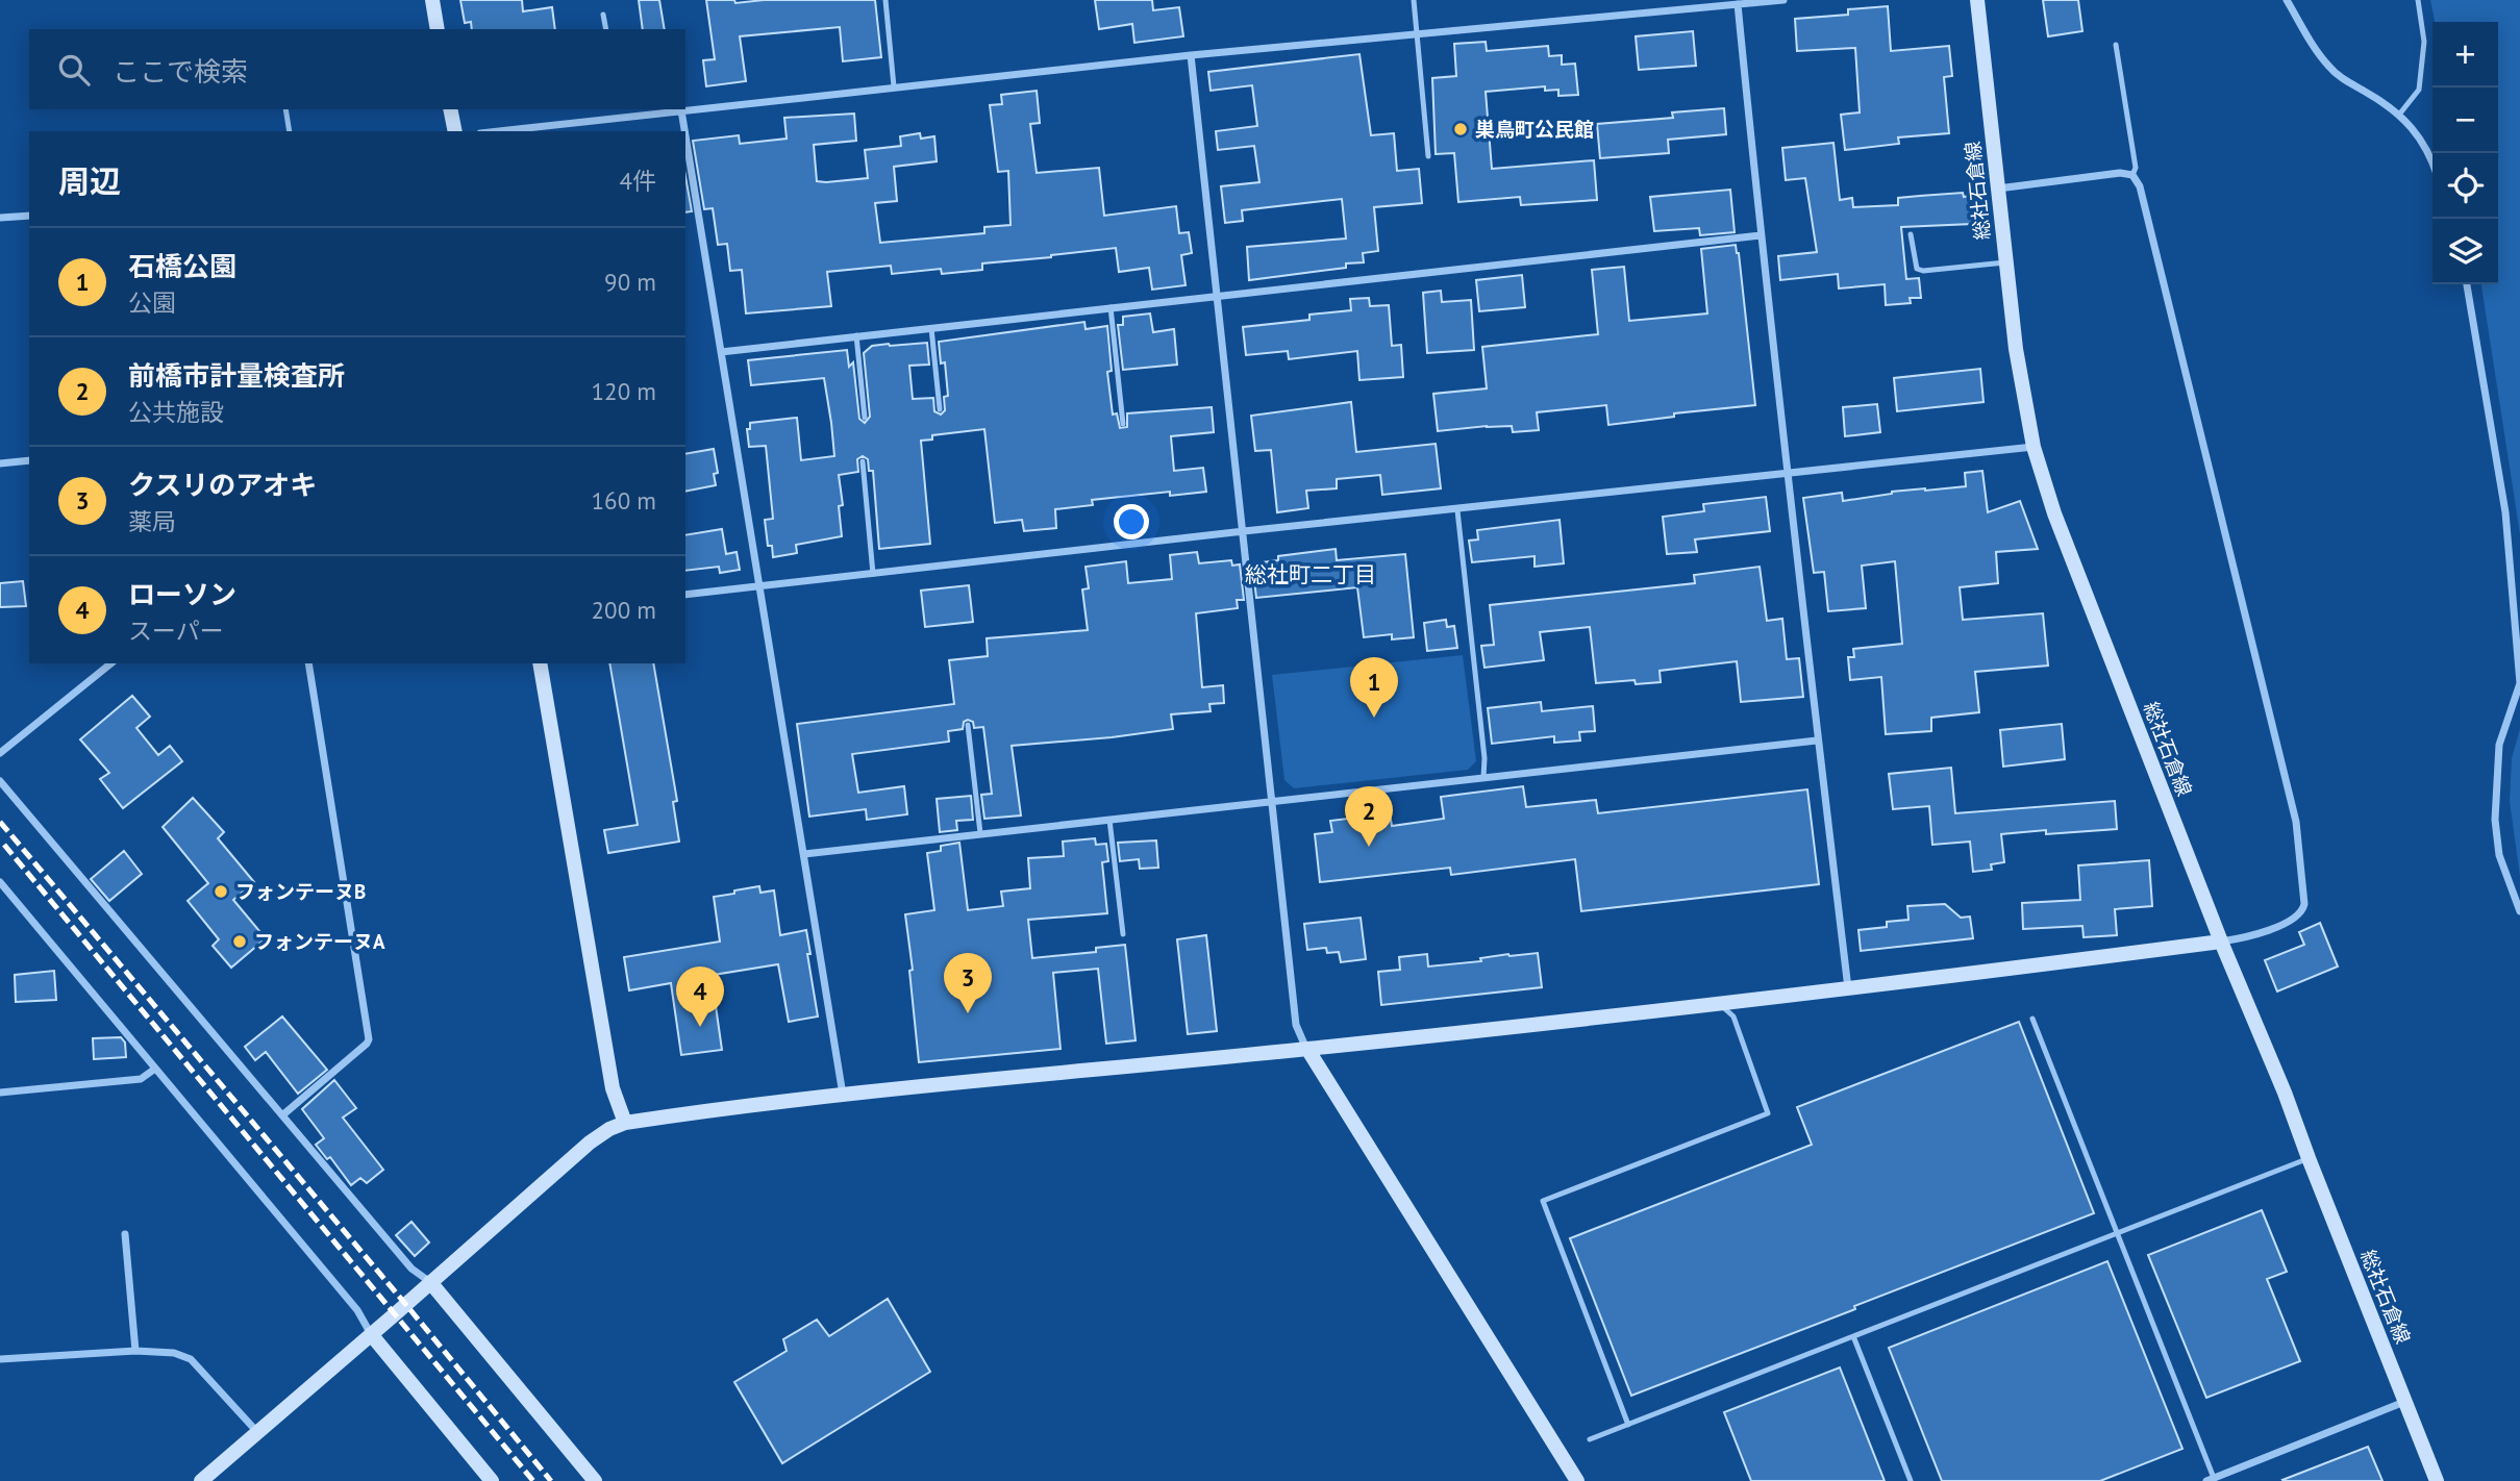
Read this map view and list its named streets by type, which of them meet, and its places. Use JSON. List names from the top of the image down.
{
  "streets": {
    "street": ["総社石倉線"]
  },
  "districts": ["総社町二丁目"],
  "places": ["巣鳥町公民館", "フォンテーヌB", "フォンテーヌA"],
  "page": {
    "map_buttons": ["+", "−"],
    "search": "ここで検索",
    "heading": ["周辺", "4件"],
    "list": [
      {
        "mark": "1",
        "name": "石橋公園",
        "note": "公園",
        "value": "90 m"
      },
      {
        "mark": "2",
        "name": "前橋市計量検査所",
        "note": "公共施設",
        "value": "120 m"
      },
      {
        "mark": "3",
        "name": "クスリのアオキ",
        "note": "薬局",
        "value": "160 m"
      },
      {
        "mark": "4",
        "name": "ローソン",
        "note": "スーパー",
        "value": "200 m"
      }
    ],
    "pins": [
      "1",
      "2",
      "3",
      "4"
    ]
  }
}
